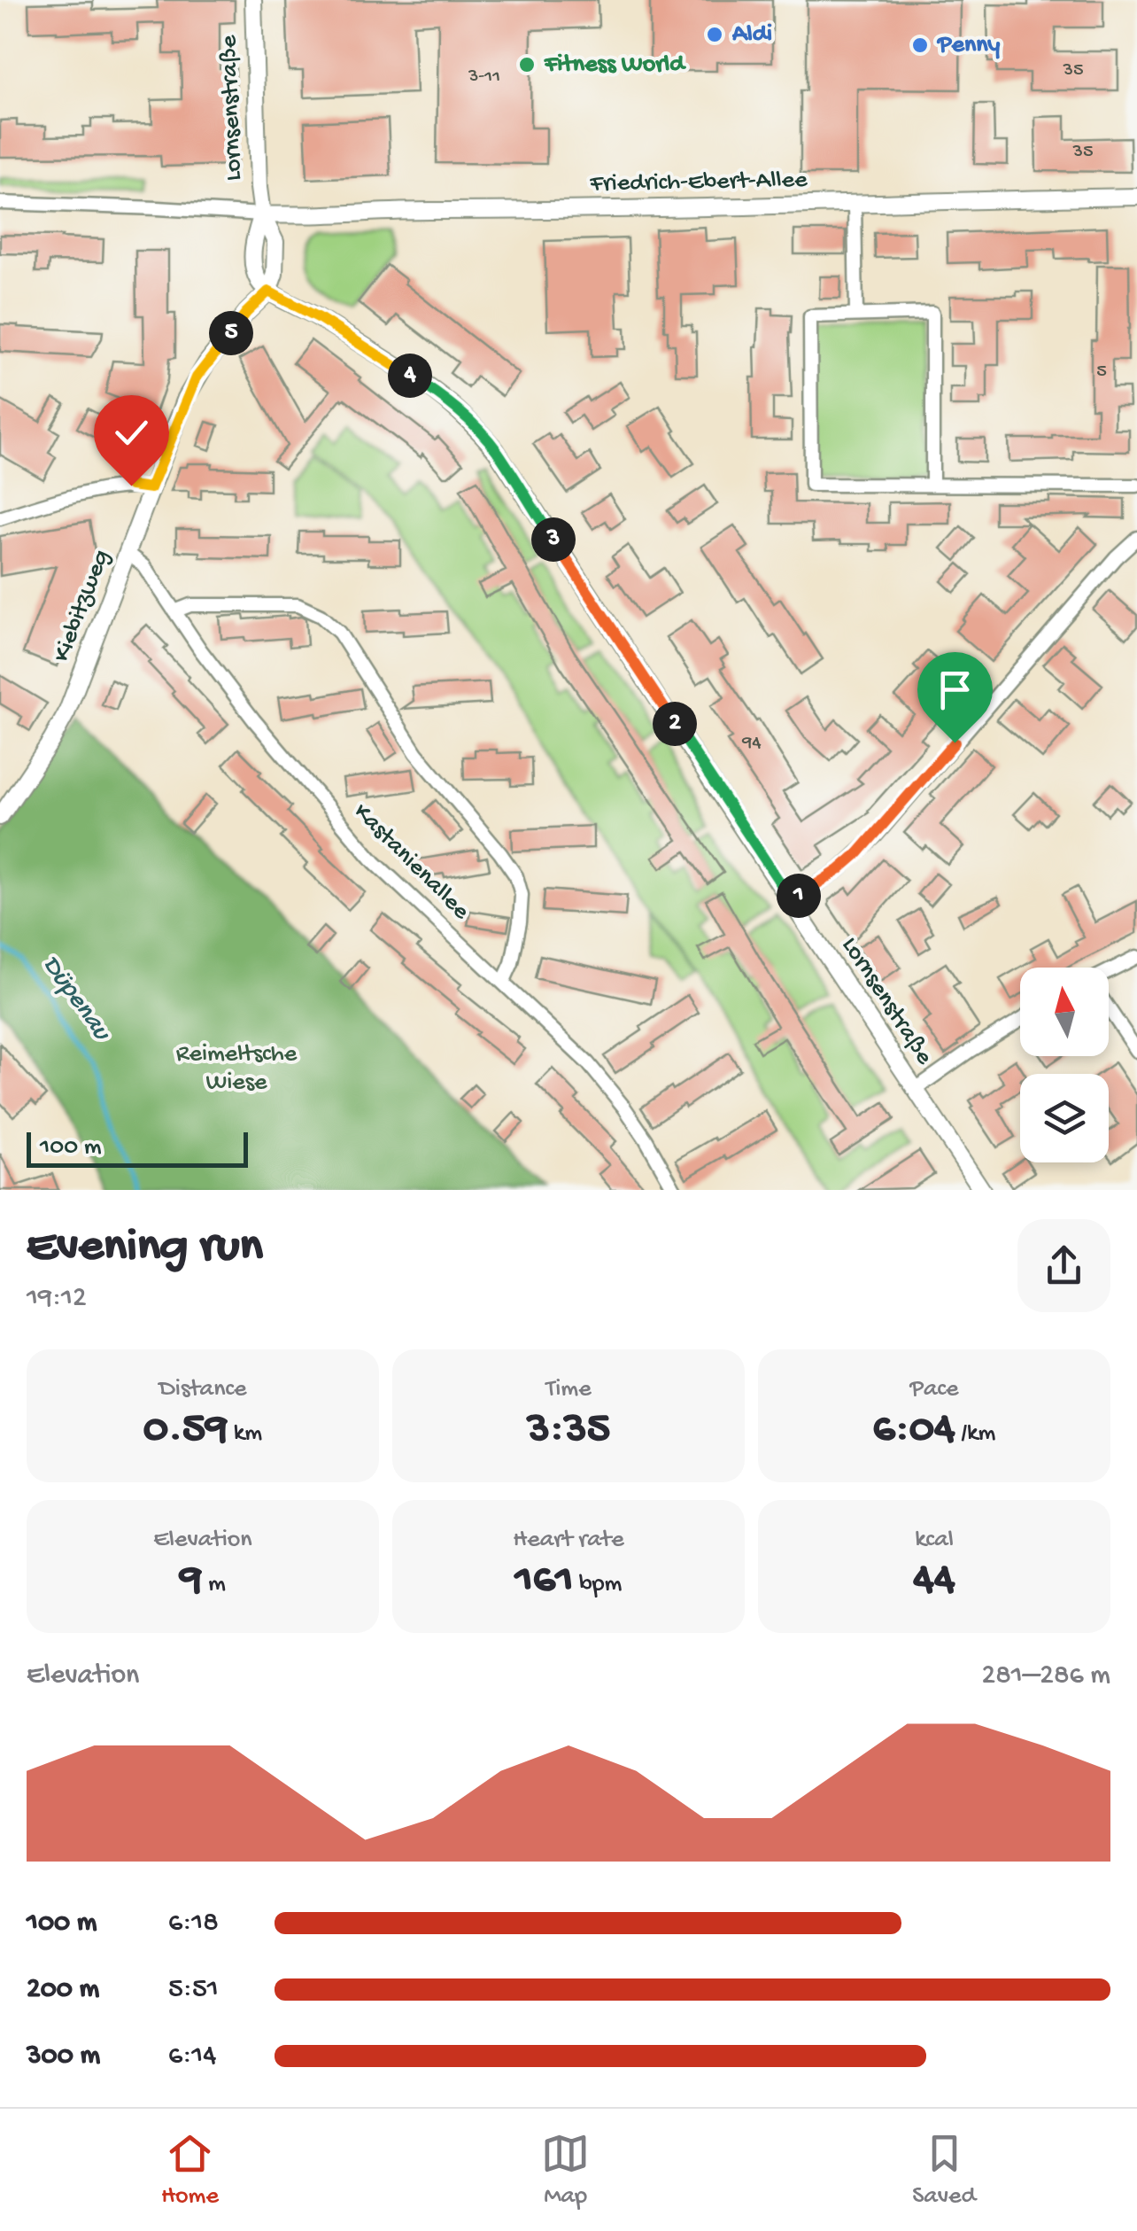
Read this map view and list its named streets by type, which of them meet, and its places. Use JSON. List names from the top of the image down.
{
  "streets": {
    "street": [
      "Lornsenstraße",
      "Friedrich-Ebert-Allee",
      "Kiebitzweg",
      "Kastanienallee"
    ]
  },
  "crossings": [
    ["Lornsenstraße", "Friedrich-Ebert-Allee"],
    ["Lornsenstraße", "Kiebitzweg"],
    ["Kiebitzweg", "Kastanienallee"]
  ],
  "water": ["Düpenau"],
  "parks": ["Reimeltsche Wiese"],
  "places": ["Aldi", "Penny", "Fitness World"],
  "house_numbers": [
    "35",
    "3-11",
    "35",
    "5",
    "94"
  ],
  "scale_bar": "100 m",
  "north": "top",
  "page": {
    "pins": [
      "5",
      "4",
      "3",
      "2",
      "1"
    ],
    "scale": "100 m",
    "heading": ["Evening run", "19:12"],
    "stats": [
      ["Distance", "0.59 km"],
      ["Time", "3:35"],
      ["Pace", "6:04 /km"],
      ["Elevation", "9 m"],
      ["Heart rate", "161 bpm"],
      ["kcal", "44"]
    ],
    "chart": ["Elevation", "281–286 m"],
    "list": [
      {
        "name": "100 m",
        "note": "6:18"
      },
      {
        "name": "200 m",
        "note": "5:51"
      },
      {
        "name": "300 m",
        "note": "6:14"
      }
    ],
    "tabs": ["Home", "Map", "Saved"]
  }
}
